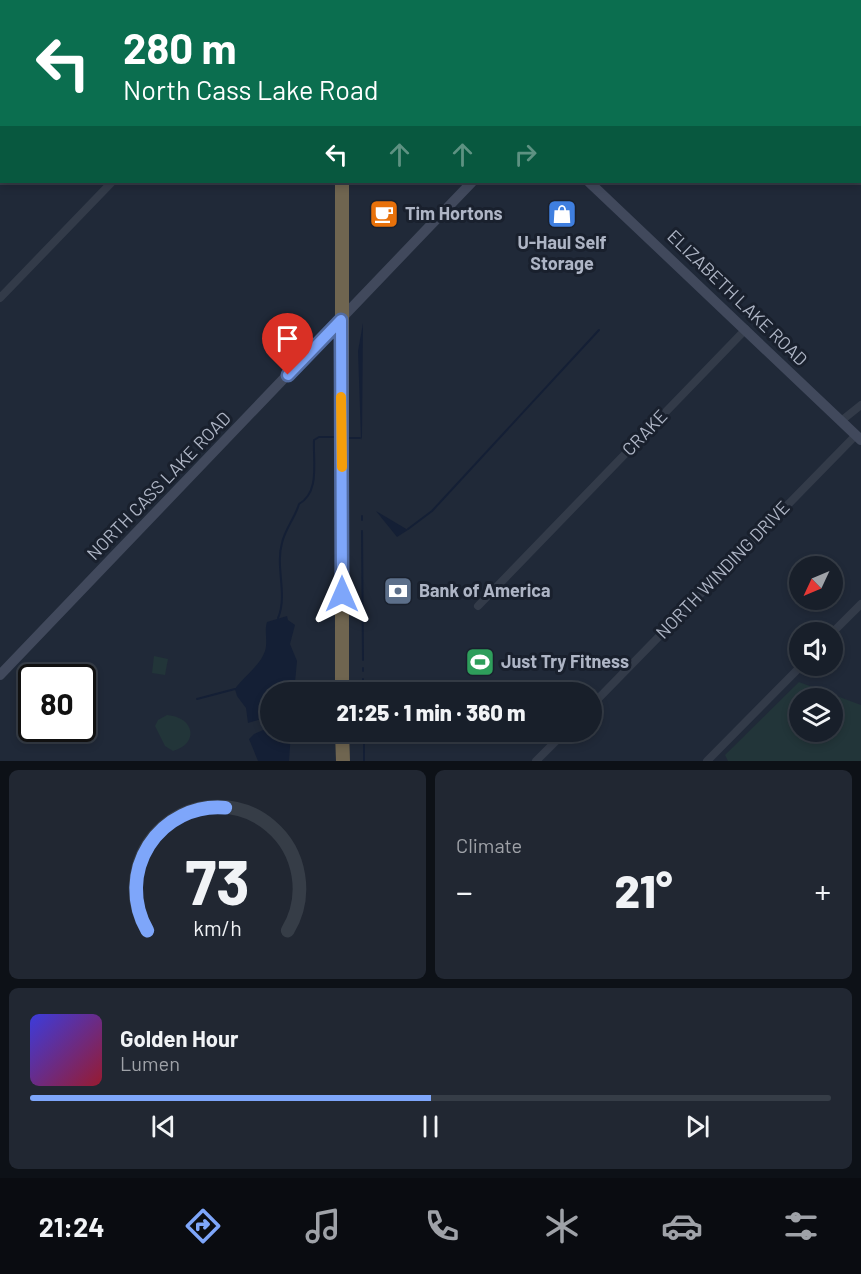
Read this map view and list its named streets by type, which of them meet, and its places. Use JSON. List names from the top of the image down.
{
  "streets": {
    "street": [
      "ELIZABETH LAKE ROAD",
      "CRAKE",
      "NORTH CASS LAKE ROAD",
      "NORTH WINDING DRIVE"
    ]
  },
  "crossings": [
    ["ELIZABETH LAKE ROAD", "CRAKE"],
    ["ELIZABETH LAKE ROAD", "NORTH WINDING DRIVE"]
  ],
  "places": {
    "cafe": ["Tim Hortons"],
    "shop": ["U-Haul Self Storage"],
    "bank": ["Bank of America"],
    "sports": ["Just Try Fitness"]
  },
  "north": "bottom left",
  "page": {
    "turn": ["280 m", "North Cass Lake Road"],
    "limit": "80",
    "trip": "21:25 · 1 min · 360 m",
    "tile": "Climate",
    "heat": ["−", "21°", "+"],
    "song": ["Golden Hour", "Lumen"],
    "tabs": "21:24",
    "gauge": ["73", "km/h"]
  }
}
